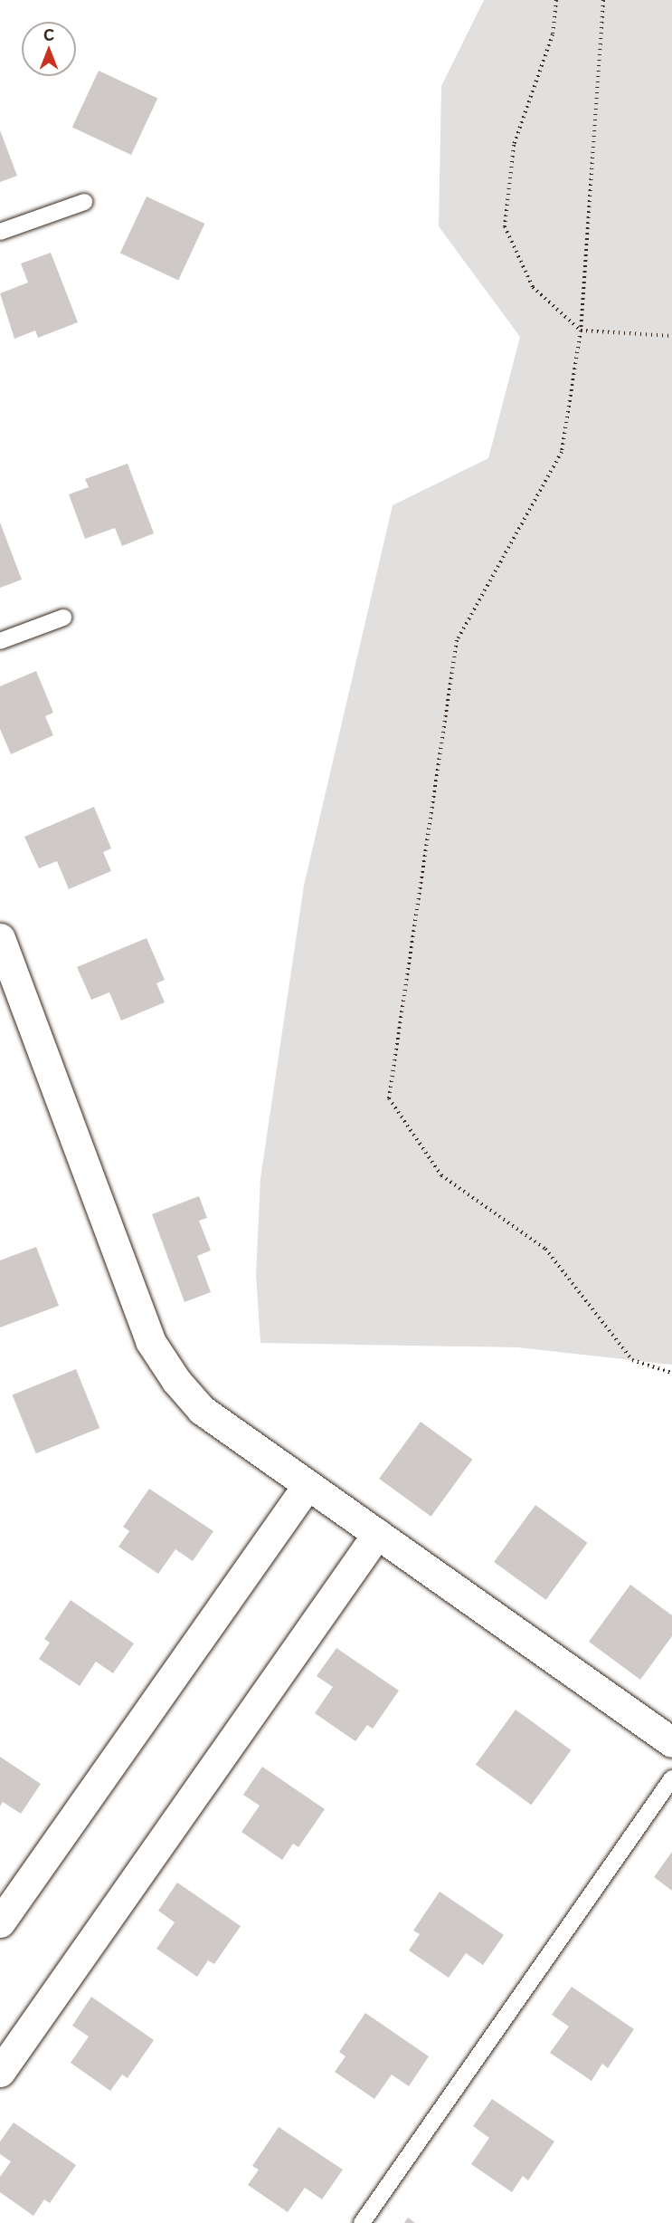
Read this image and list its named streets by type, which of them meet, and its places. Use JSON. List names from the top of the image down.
{
  "north": "top"
}
